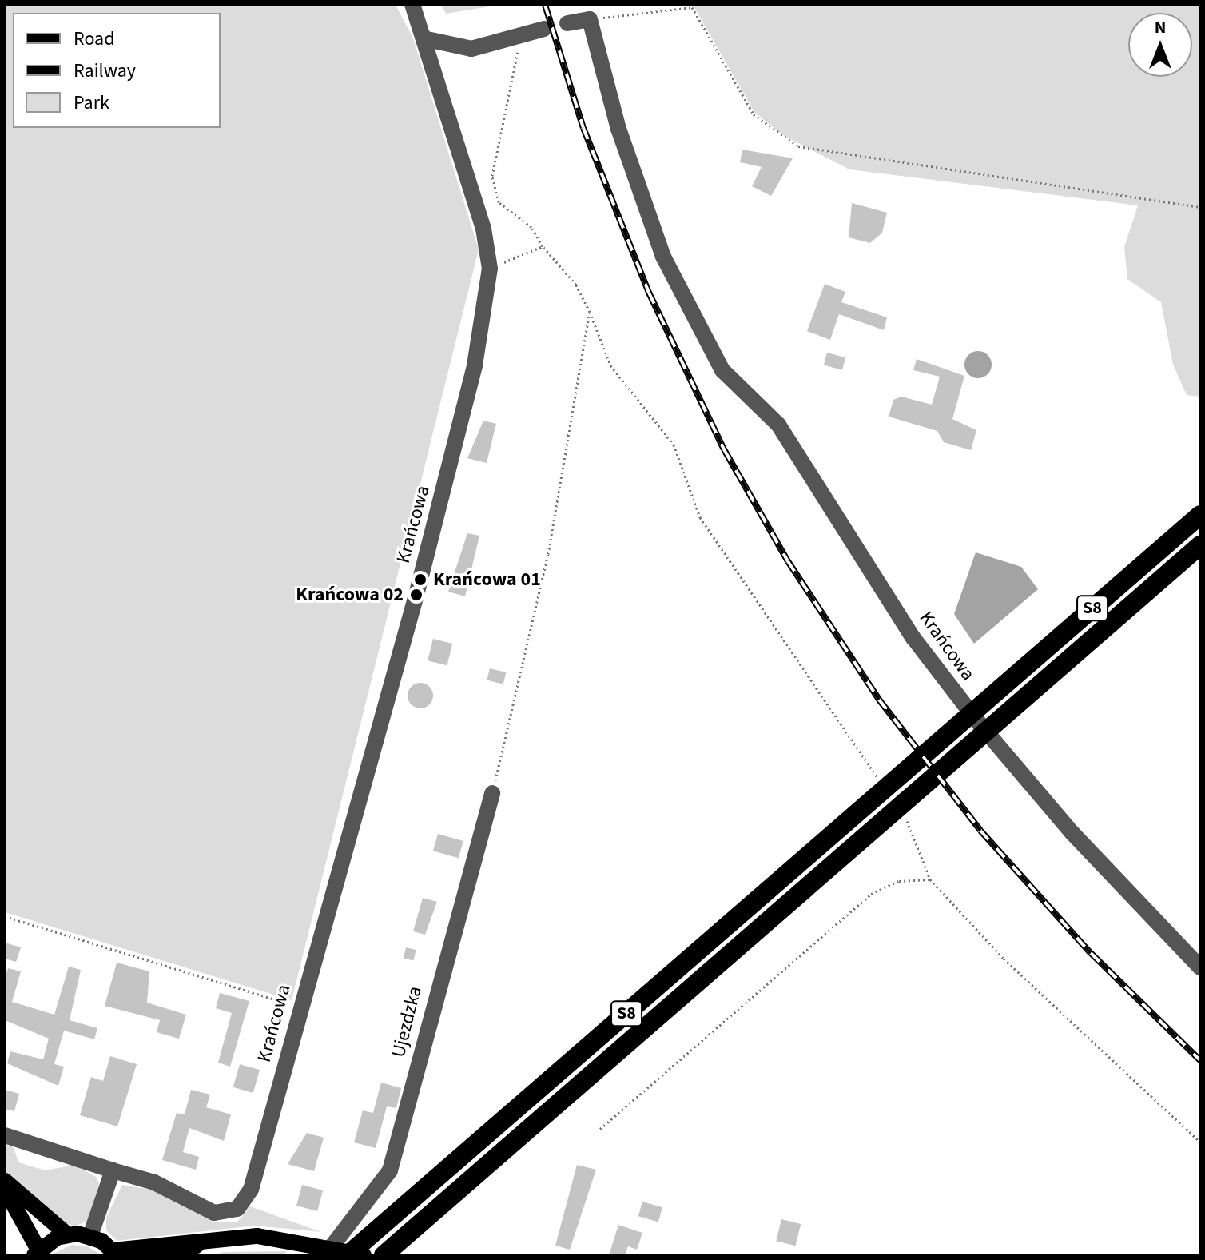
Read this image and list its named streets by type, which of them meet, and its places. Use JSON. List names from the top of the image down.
{
  "streets": {
    "highway": ["S8"],
    "street": ["Krańcowa", "Ujezdzka"]
  },
  "crossings": [
    ["S8", "Ujezdzka"]
  ],
  "places": ["Krańcowa 01", "Krańcowa 02"],
  "legend": ["Road", "Railway", "Park"],
  "north": "top"
}
